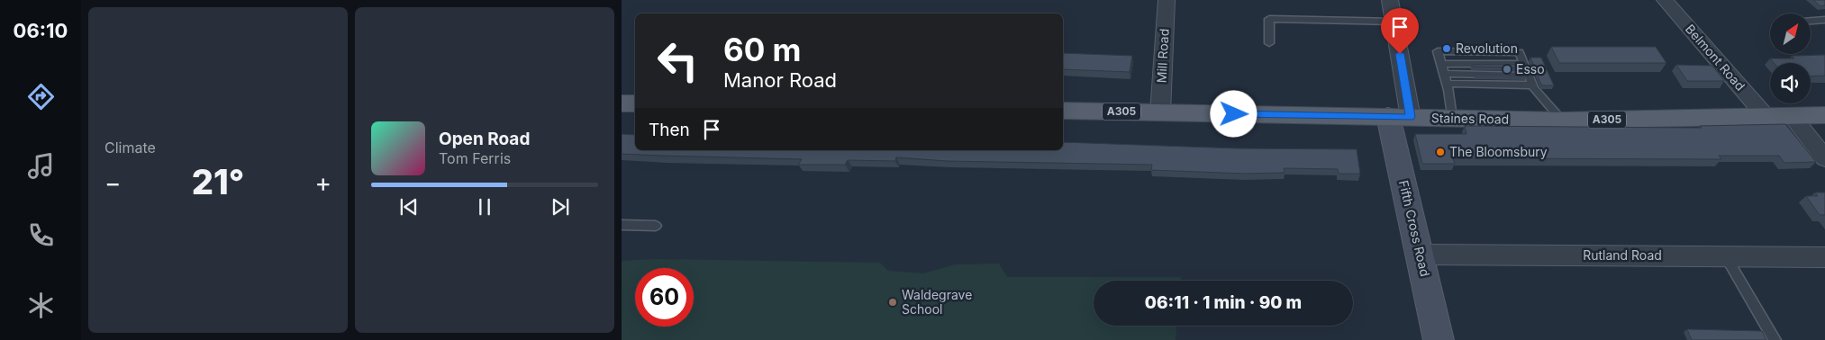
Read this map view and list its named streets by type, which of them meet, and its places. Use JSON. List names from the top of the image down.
{
  "streets": {
    "main road": ["A305", "Staines Road"],
    "street": [
      "Mill Road",
      "Belmont Road",
      "Fifth Cross Road",
      "Rutland Road"
    ]
  },
  "crossings": [
    ["Mill Road", "Staines Road"],
    ["Belmont Road", "Staines Road"],
    ["Staines Road", "Fifth Cross Road"],
    ["Fifth Cross Road", "Rutland Road"]
  ],
  "places": [
    "Revolution",
    "Esso",
    "The Bloomsbury",
    "Waldegrave School"
  ],
  "north": "top right",
  "page": {
    "tabs": "06:10",
    "tile": "Climate",
    "turn": ["60 m", "Manor Road"],
    "then": "Then",
    "song": ["Open Road", "Tom Ferris"],
    "heat": ["−", "21°", "+"],
    "limit": "60",
    "trip": "06:11 · 1 min · 90 m"
  }
}
